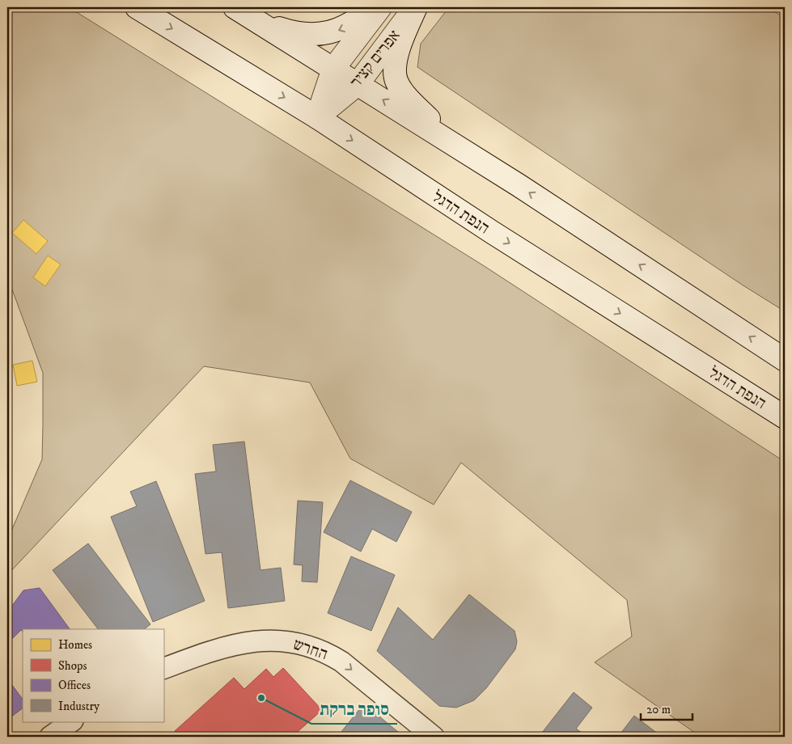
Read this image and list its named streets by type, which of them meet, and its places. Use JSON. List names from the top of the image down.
{
  "streets": {
    "main road": ["אפרים קציר", "הנפת הדגל"],
    "street": ["החרש"]
  },
  "crossings": [
    ["אפרים קציר", "הנפת הדגל"]
  ],
  "one_way": ["החרש"],
  "places": ["סופר ברקת"],
  "legend": [
    "Homes",
    "Shops",
    "Offices",
    "Industry"
  ],
  "scale_bar": "20 m"
}
